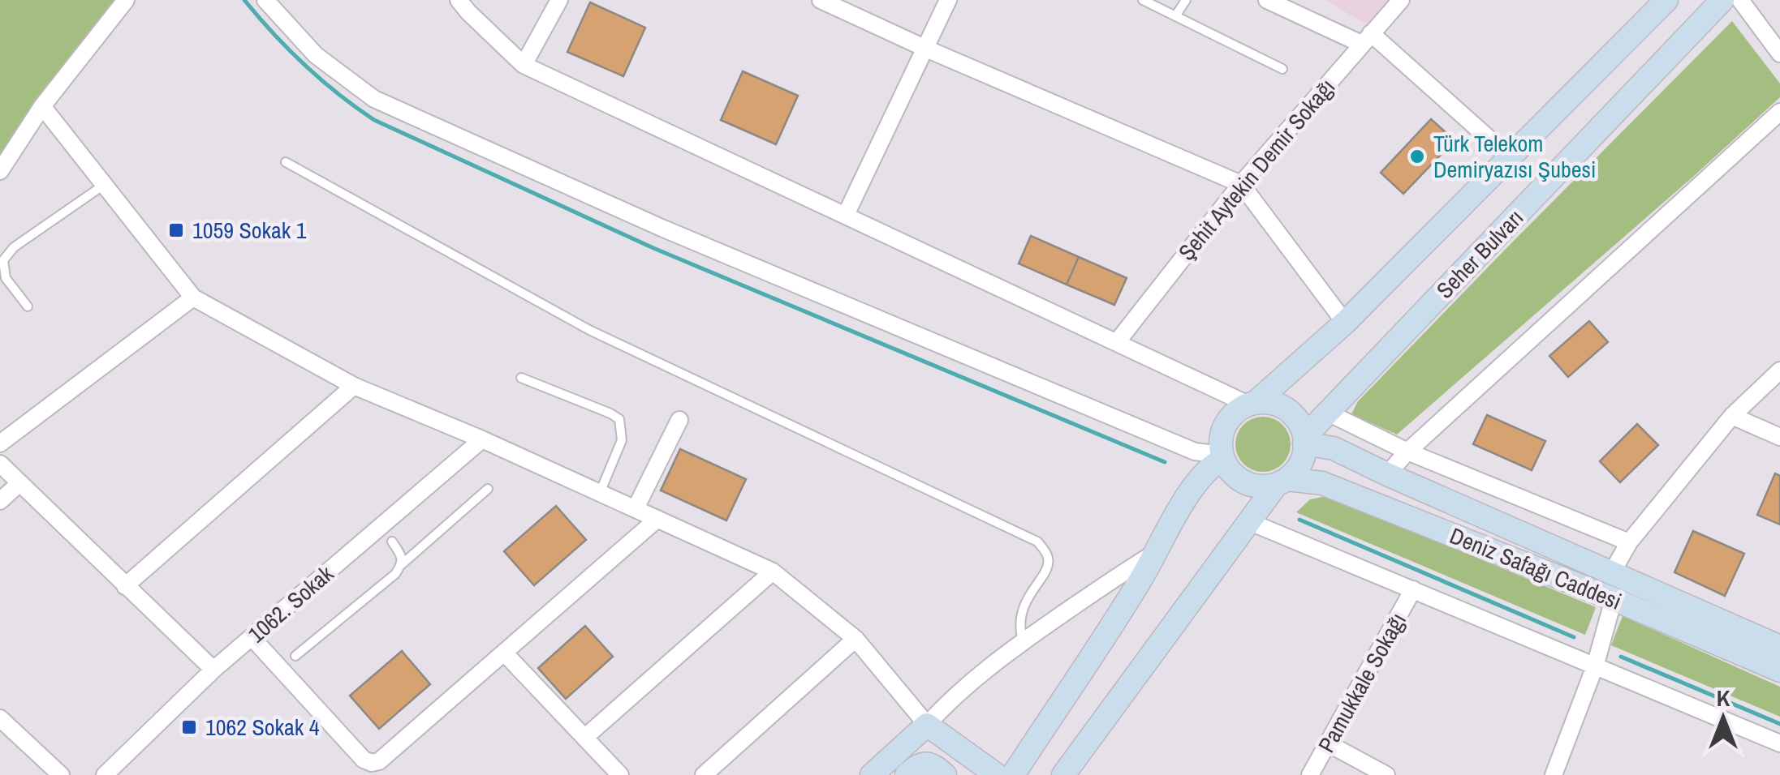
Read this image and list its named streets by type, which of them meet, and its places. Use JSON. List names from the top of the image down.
{
  "streets": {
    "main road": ["Seher Bulvarı", "Deniz Safağı Caddesi"],
    "street": ["Şehit Aytekin Demir Sokağı", "1062. Sokak", "Pamukkale Sokağı"]
  },
  "crossings": [
    ["Seher Bulvarı", "Deniz Safağı Caddesi"]
  ],
  "places": {
    "other": ["Türk Telekom Demiryazısı Şubesi"],
    "transit": ["1059 Sokak 1", "1062 Sokak 4"]
  },
  "north": "top"
}
